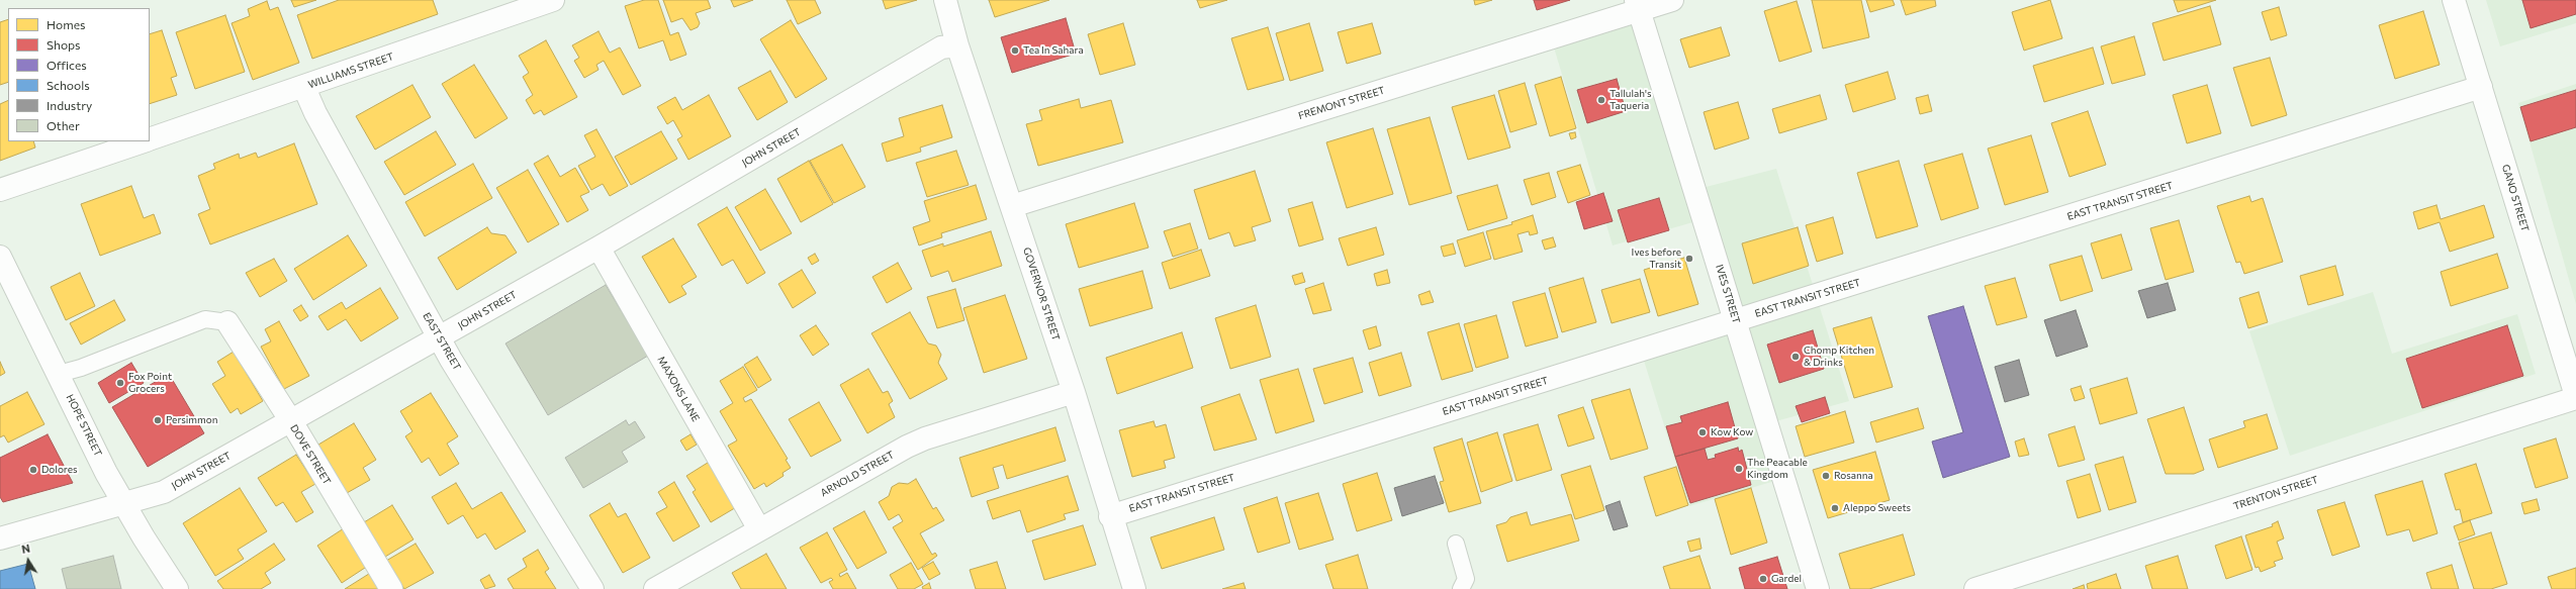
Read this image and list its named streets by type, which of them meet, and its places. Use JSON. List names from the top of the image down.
{
  "streets": {
    "street": [
      "WILLIAMS STREET",
      "FREMONT STREET",
      "JOHN STREET",
      "GANO STREET",
      "EAST TRANSIT STREET",
      "GOVERNOR STREET",
      "IVES STREET",
      "EAST STREET",
      "MAXONS LANE",
      "HOPE STREET",
      "DOVE STREET",
      "ARNOLD STREET",
      "TRENTON STREET"
    ]
  },
  "crossings": [
    ["WILLIAMS STREET", "EAST STREET"],
    ["FREMONT STREET", "GOVERNOR STREET"],
    ["FREMONT STREET", "IVES STREET"],
    ["JOHN STREET", "GOVERNOR STREET"],
    ["JOHN STREET", "EAST STREET"],
    ["JOHN STREET", "MAXONS LANE"],
    ["JOHN STREET", "HOPE STREET"],
    ["JOHN STREET", "DOVE STREET"],
    ["GANO STREET", "EAST TRANSIT STREET"],
    ["GANO STREET", "TRENTON STREET"],
    ["EAST TRANSIT STREET", "GOVERNOR STREET"],
    ["EAST TRANSIT STREET", "IVES STREET"],
    ["GOVERNOR STREET", "ARNOLD STREET"],
    ["MAXONS LANE", "ARNOLD STREET"]
  ],
  "places": [
    "Tea In Sahara",
    "Tallulah's Taqueria",
    "Ives before Transit",
    "Chomp Kitchen & Drinks",
    "Fox Point Grocers",
    "Persimmon",
    "Kow Kow",
    "The Peacable Kingdom",
    "Dolores",
    "Rosanna",
    "Aleppo Sweets",
    "Gardel"
  ],
  "legend": [
    "Homes",
    "Shops",
    "Offices",
    "Schools",
    "Industry",
    "Other"
  ],
  "north": "top"
}
